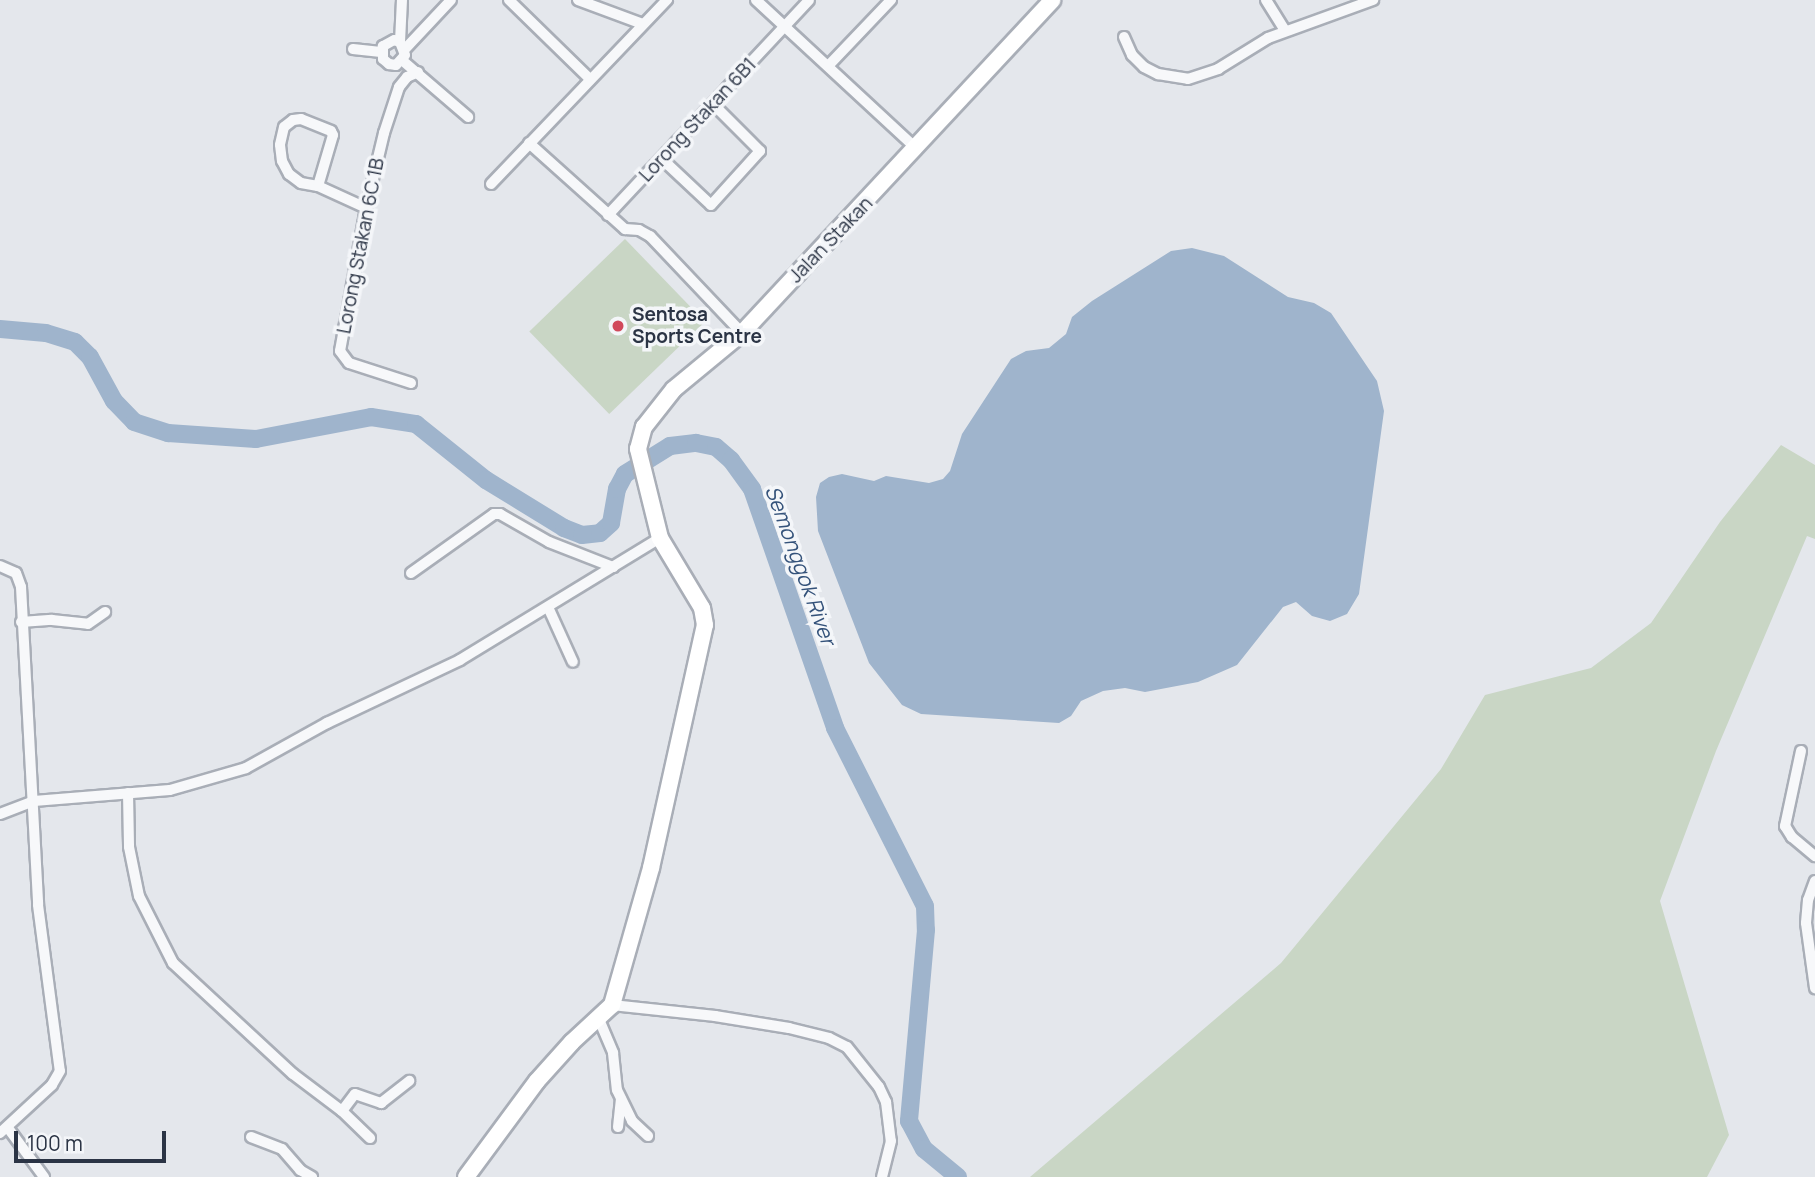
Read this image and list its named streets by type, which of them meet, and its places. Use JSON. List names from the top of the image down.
{
  "streets": {
    "main road": ["Jalan Stakan"],
    "street": ["Lorong Stakan 6B1", "Lorong Stakan 6C 1B"]
  },
  "water": ["Semonggok River"],
  "places": ["Sentosa Sports Centre"],
  "scale_bar": "100 m"
}
